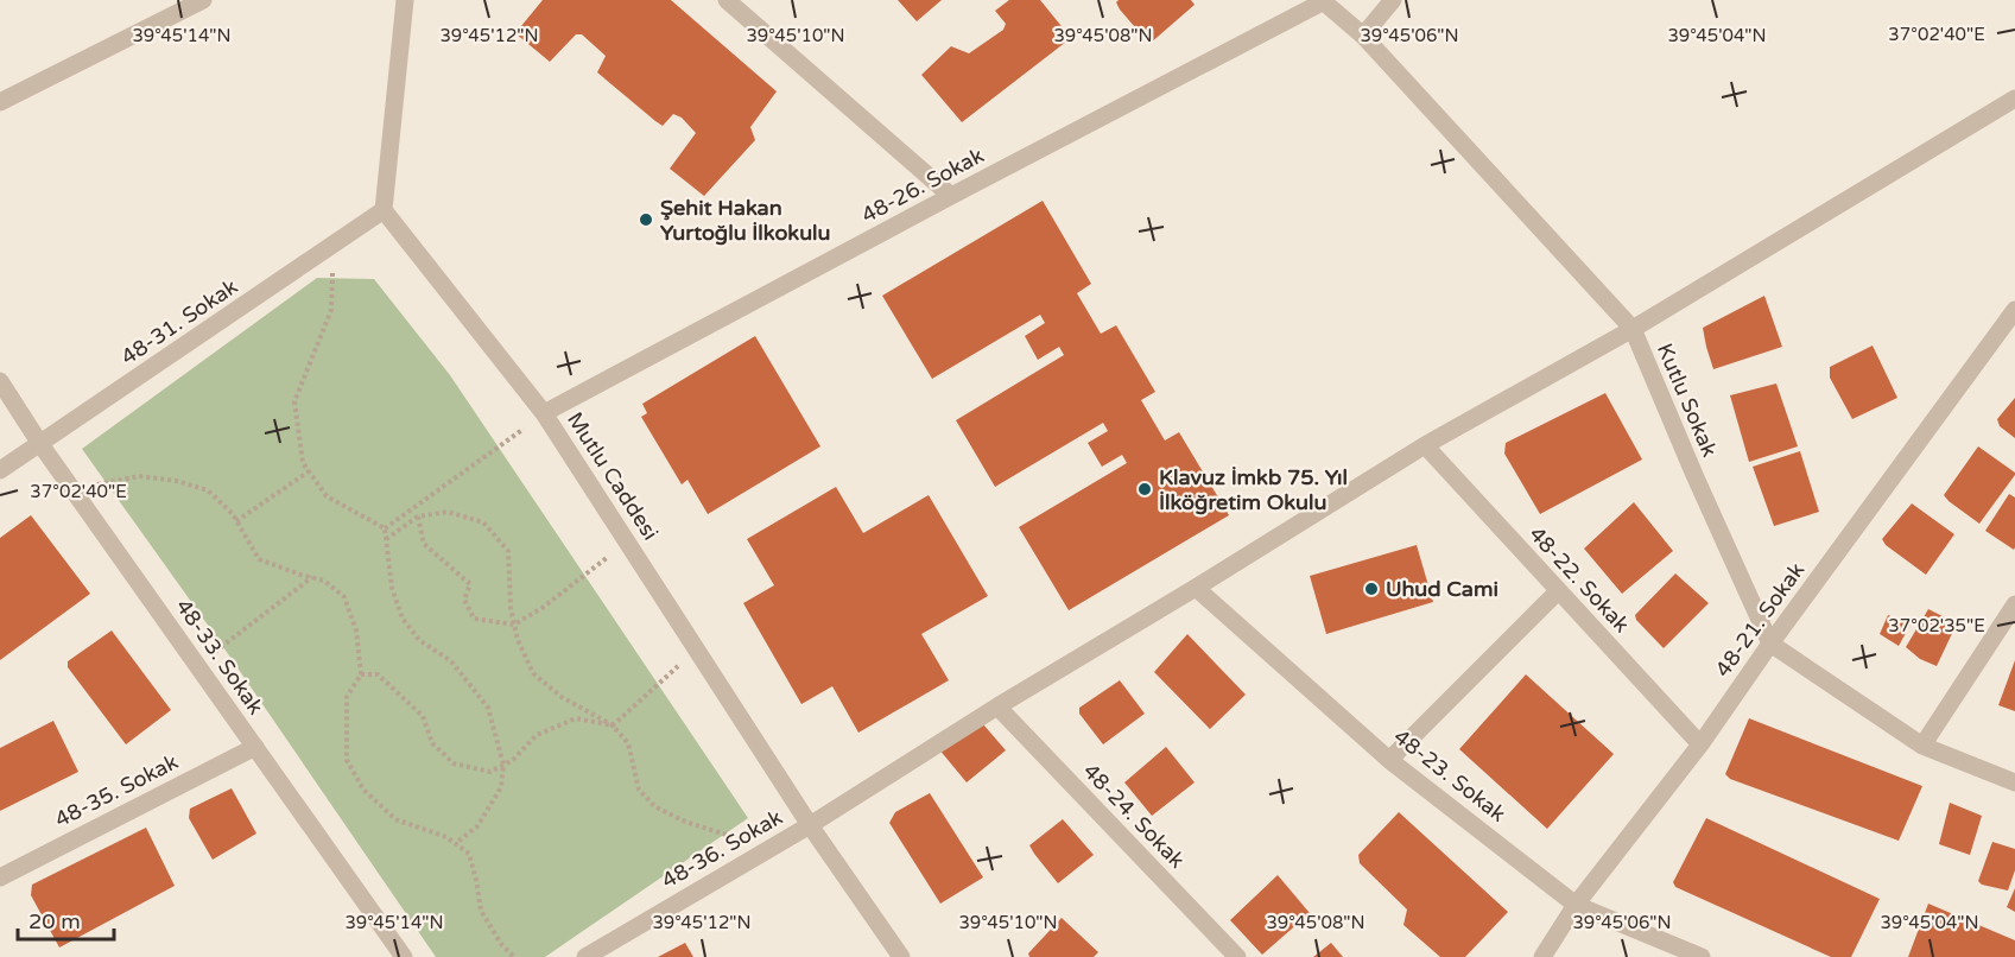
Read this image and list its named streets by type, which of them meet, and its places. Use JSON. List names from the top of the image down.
{
  "streets": {
    "street": [
      "48-26. Sokak",
      "48-31. Sokak",
      "Kutlu Sokak",
      "Mutlu Caddesi",
      "48-22. Sokak",
      "48-21. Sokak",
      "48-33. Sokak",
      "48-23. Sokak",
      "48-35. Sokak",
      "48-24. Sokak",
      "48-36. Sokak"
    ]
  },
  "crossings": [
    ["48-26. Sokak", "Kutlu Sokak"],
    ["48-26. Sokak", "Mutlu Caddesi"],
    ["48-31. Sokak", "Mutlu Caddesi"],
    ["48-31. Sokak", "48-33. Sokak"],
    ["Kutlu Sokak", "48-21. Sokak"],
    ["Kutlu Sokak", "48-36. Sokak"],
    ["Mutlu Caddesi", "48-36. Sokak"],
    ["48-22. Sokak", "48-21. Sokak"],
    ["48-22. Sokak", "48-36. Sokak"],
    ["48-21. Sokak", "48-23. Sokak"],
    ["48-33. Sokak", "48-35. Sokak"],
    ["48-23. Sokak", "48-36. Sokak"],
    ["48-24. Sokak", "48-36. Sokak"]
  ],
  "places": ["Şehit Hakan Yurtoğlu İlkokulu", "Klavuz İmkb 75. Yıl İlköğretim Okulu", "Uhud Cami"],
  "scale_bar": "20 m",
  "coordinates": [
    "37°02'40\"E",
    "39°45'14\"N",
    "39°45'12\"N",
    "39°45'10\"N",
    "39°45'08\"N",
    "39°45'06\"N",
    "39°45'04\"N",
    "37°02'35\"E"
  ]
}
